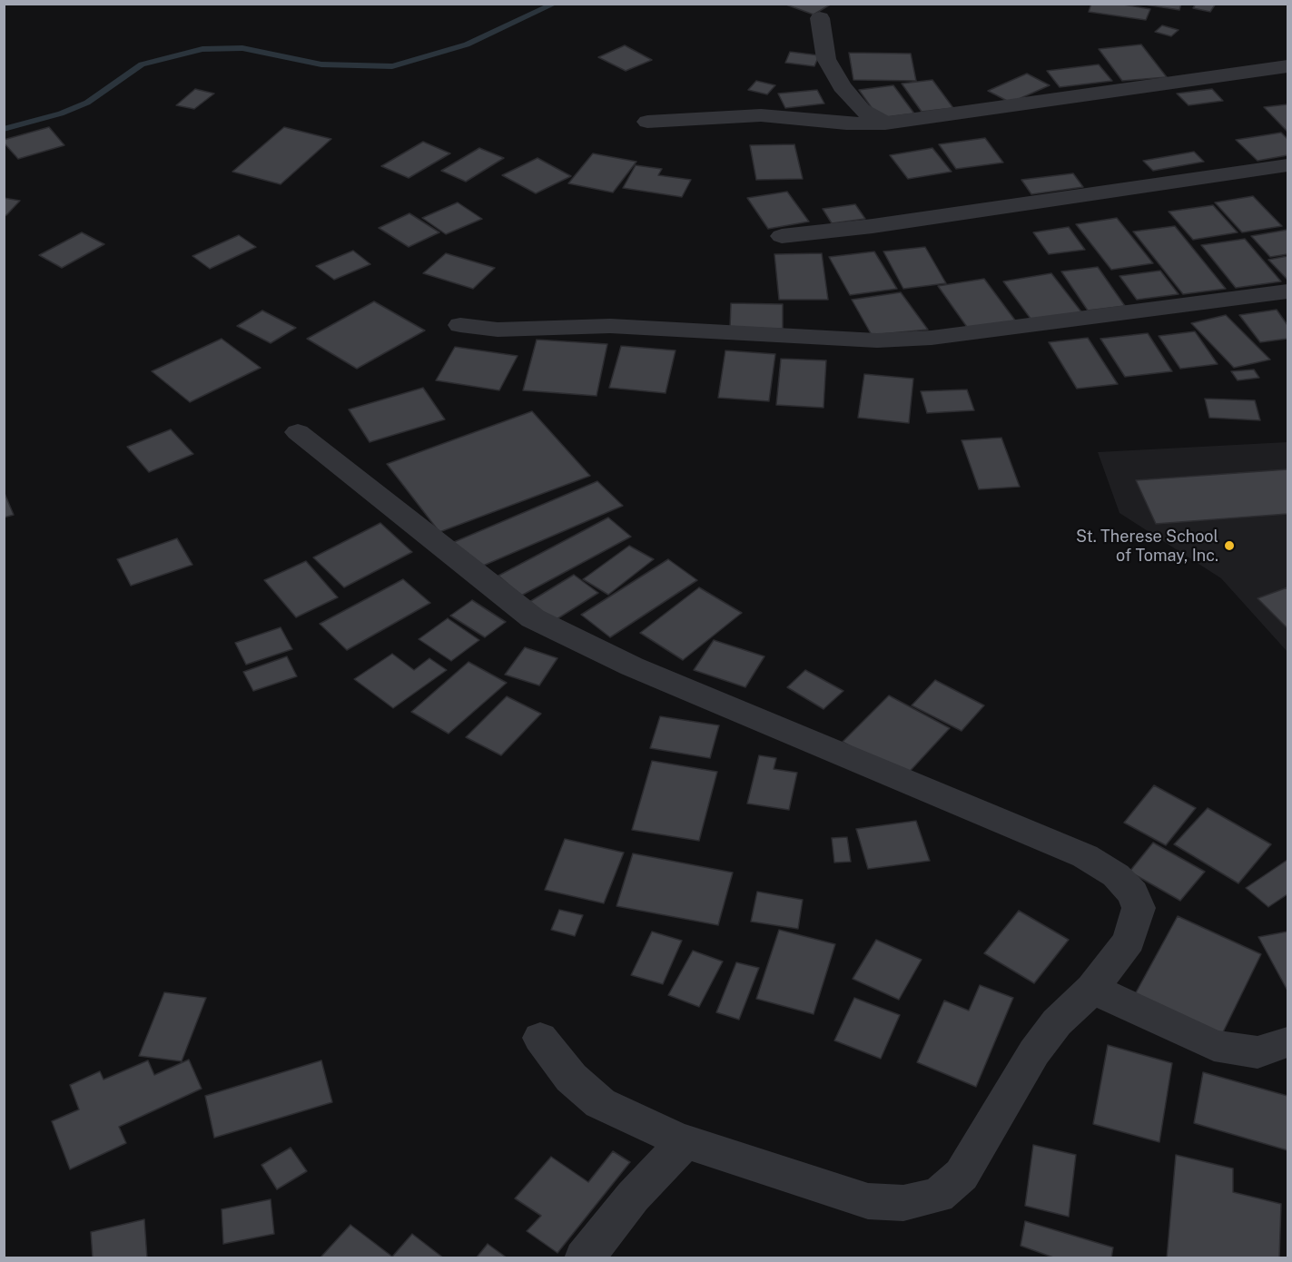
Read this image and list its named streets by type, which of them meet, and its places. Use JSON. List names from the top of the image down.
{
  "places": ["St. Therese School of Tomay, Inc."]
}
